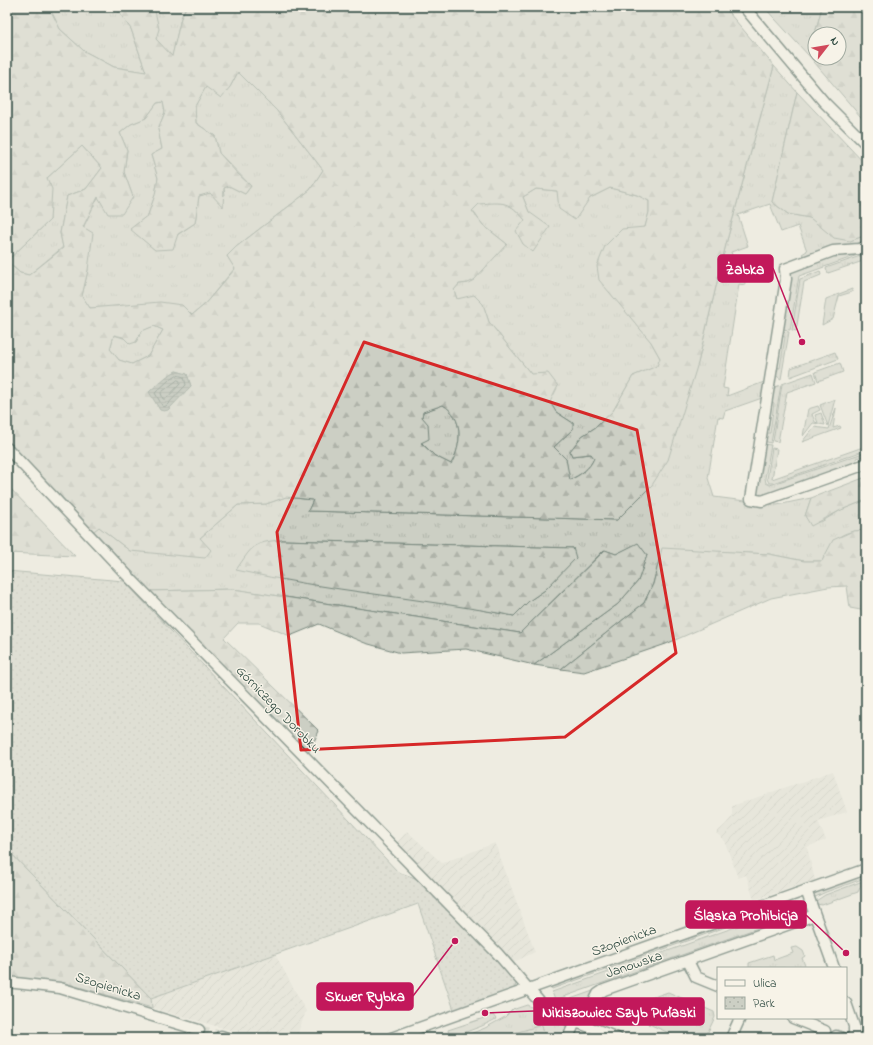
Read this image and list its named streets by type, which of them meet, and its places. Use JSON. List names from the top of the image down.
{
  "streets": {
    "street": ["Górniczego Dorobku", "Szopienicka", "Janowska"]
  },
  "crossings": [
    ["Górniczego Dorobku", "Szopienicka"],
    ["Górniczego Dorobku", "Janowska"]
  ],
  "places": [
    "Żabka",
    "Skwer Rybka",
    "Śląska Prohibicja",
    "Nikiszowiec Szyb Pułaski"
  ],
  "legend": ["Ulica", "Park"],
  "north": "top right"
}
